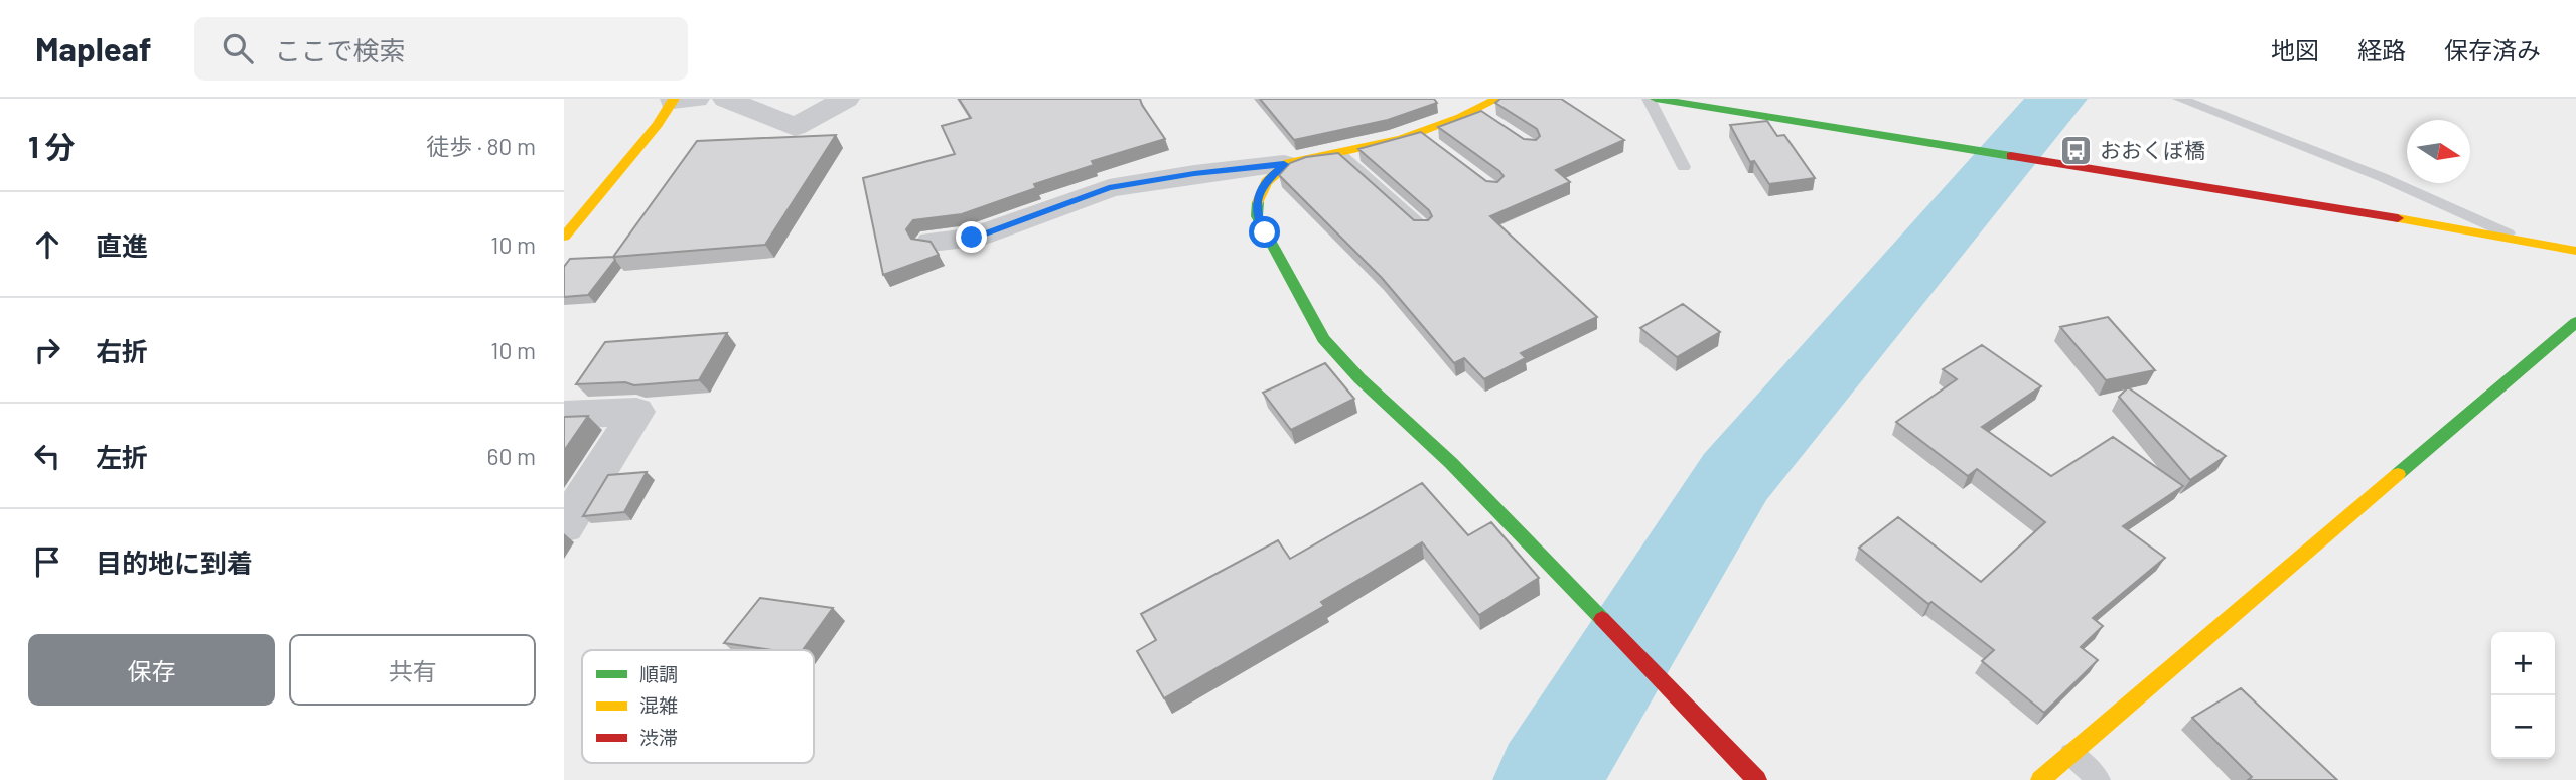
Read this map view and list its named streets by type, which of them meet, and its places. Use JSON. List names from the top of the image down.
{
  "places": {
    "bus stop": ["おおくぼ橋"]
  },
  "legend": ["順調", "混雑", "渋滞"],
  "north": "right",
  "page": {
    "header": "Mapleaf",
    "search": "ここで検索",
    "nav": ["地図", "経路", "保存済み"],
    "heading": ["1 分", "徒歩 · 80 m"],
    "list": [
      ["直進", "10 m"],
      ["右折", "10 m"],
      ["左折", "60 m"],
      "目的地に到着"
    ],
    "buttons": ["保存", "共有"],
    "map_buttons": ["+", "−"]
  }
}
